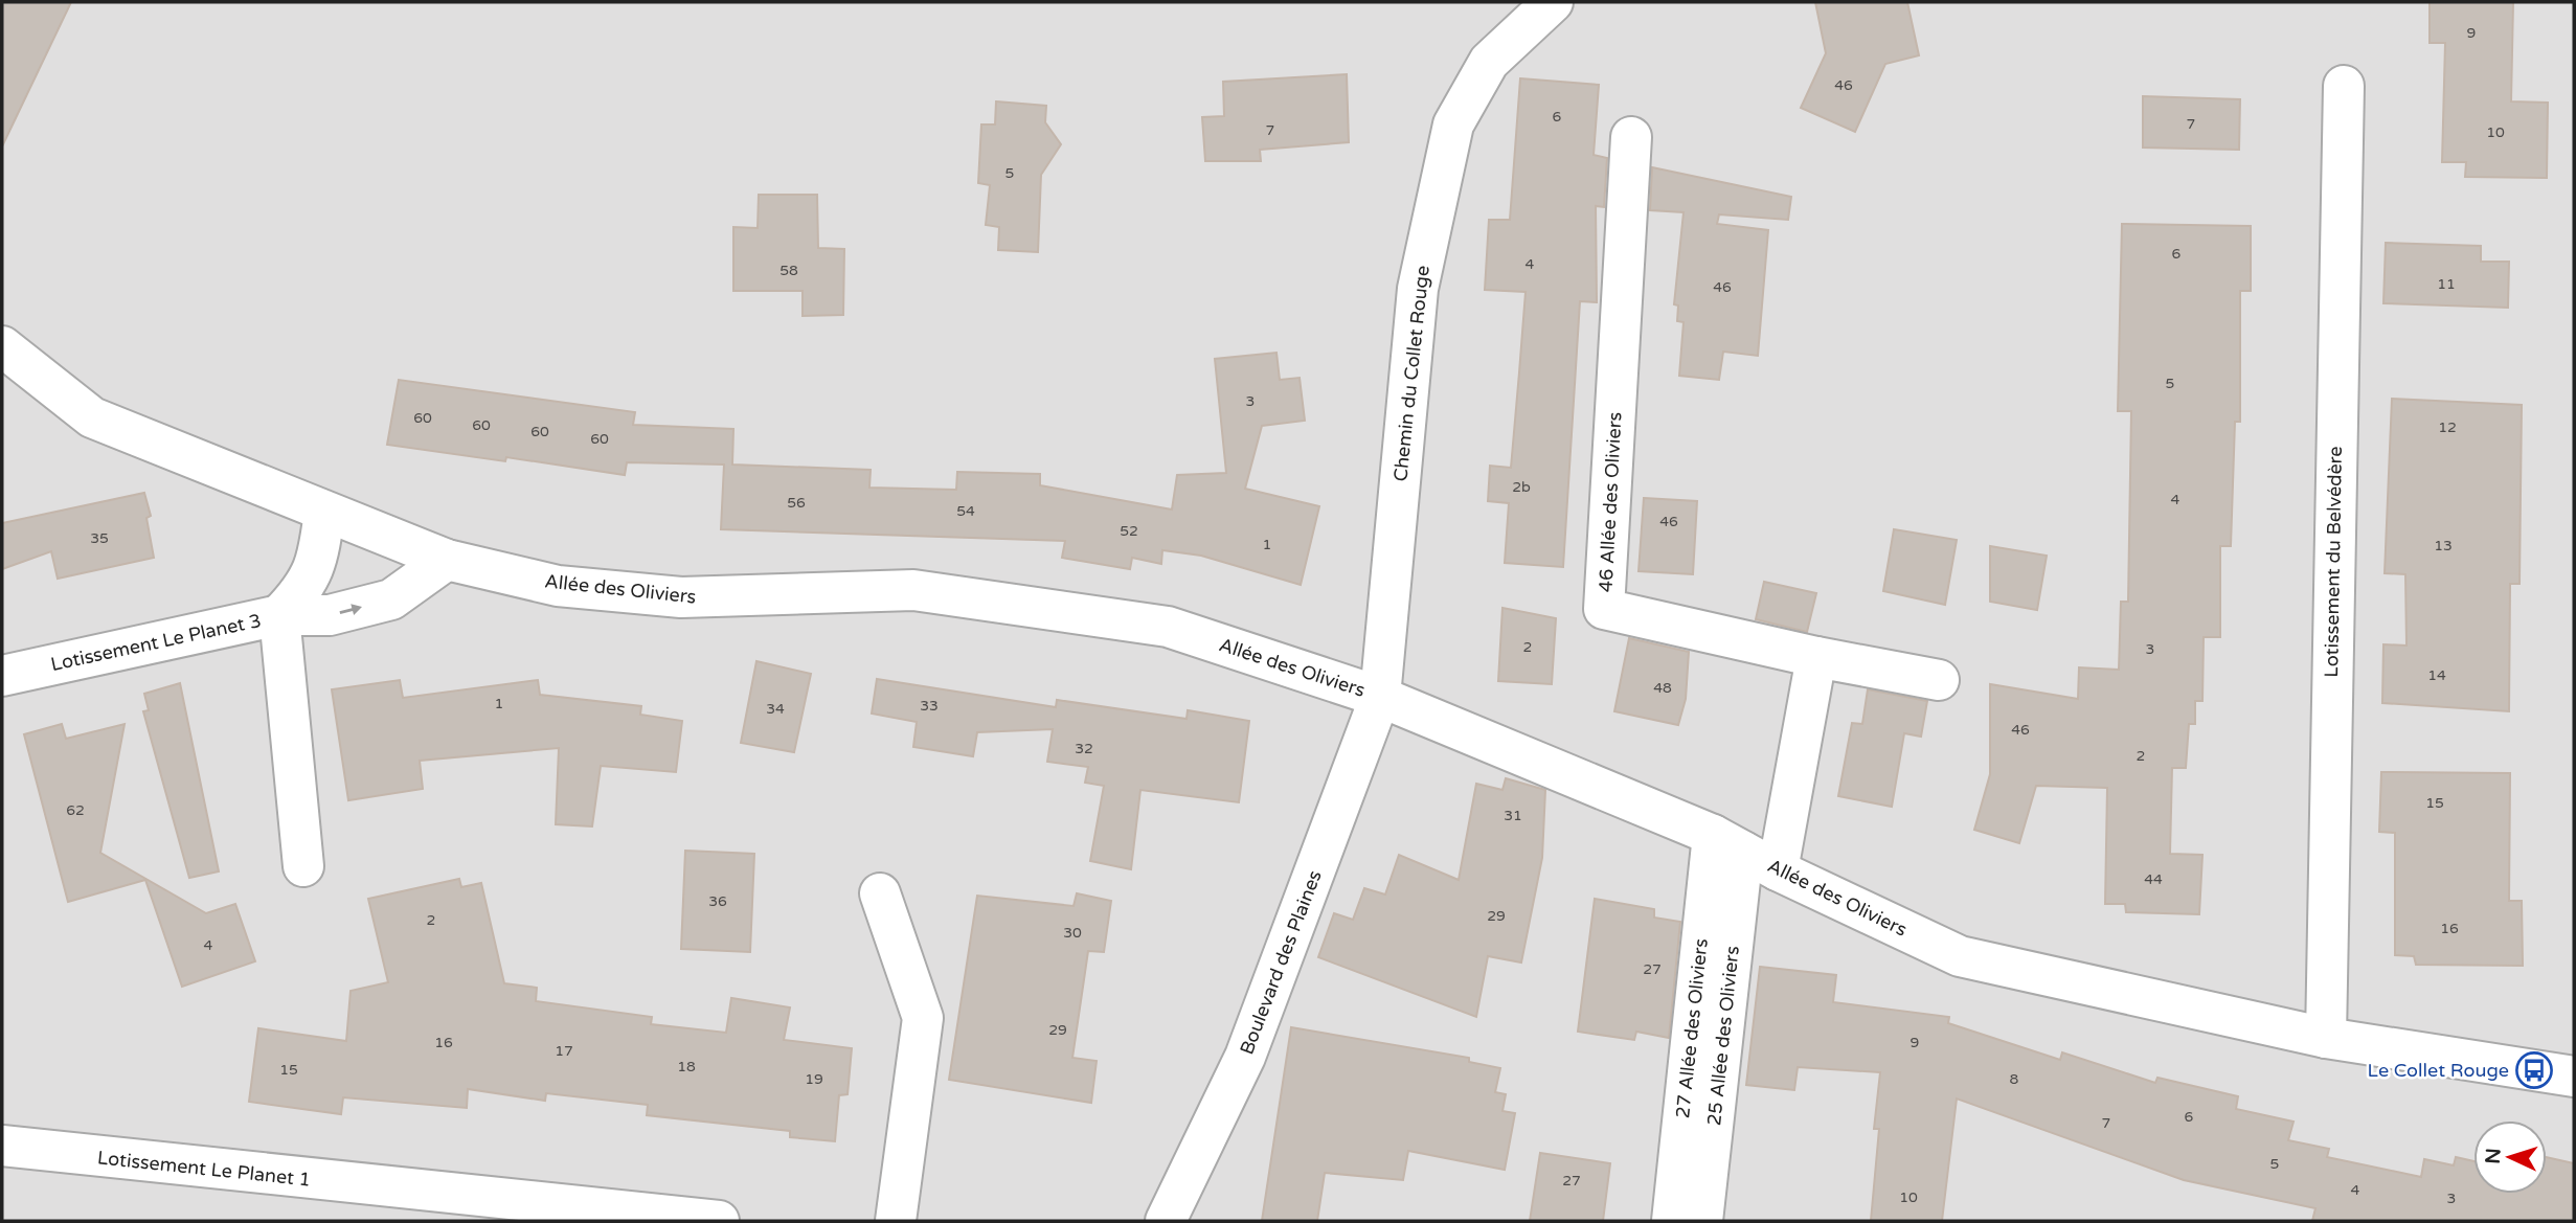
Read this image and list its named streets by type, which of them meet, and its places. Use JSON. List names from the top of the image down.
{
  "streets": {
    "street": [
      "Chemin du Collet Rouge",
      "46 Allée des Oliviers",
      "Lotissement du Belvédère",
      "Allée des Oliviers",
      "Lotissement Le Planet 3",
      "Boulevard des Plaines",
      "27 Allée des Oliviers",
      "25 Allée des Oliviers",
      "Lotissement Le Planet 1"
    ]
  },
  "crossings": [
    ["Chemin du Collet Rouge", "Allée des Oliviers"],
    ["Chemin du Collet Rouge", "Boulevard des Plaines"],
    ["Lotissement du Belvédère", "Allée des Oliviers"],
    ["Allée des Oliviers", "Boulevard des Plaines"],
    ["Allée des Oliviers", "27 Allée des Oliviers"],
    ["Allée des Oliviers", "25 Allée des Oliviers"],
    ["27 Allée des Oliviers", "25 Allée des Oliviers"]
  ],
  "places": {
    "bus stop": ["Le Collet Rouge"]
  },
  "house_numbers": [
    "9",
    "46",
    "6",
    "7",
    "7",
    "10",
    "5",
    "6",
    "4",
    "58",
    "11",
    "46",
    "5",
    "3",
    "60",
    "60",
    "12",
    "60",
    "60",
    "2b",
    "4",
    "56",
    "54",
    "46",
    "52",
    "35",
    "1",
    "13",
    "2",
    "3",
    "14",
    "48",
    "1",
    "33",
    "34",
    "46",
    "32",
    "2",
    "15",
    "62",
    "31",
    "44",
    "36",
    "29",
    "2",
    "16",
    "30",
    "4",
    "27",
    "29",
    "16",
    "9",
    "17",
    "18",
    "15",
    "19",
    "8",
    "6",
    "7",
    "5",
    "27",
    "4",
    "10",
    "3"
  ],
  "north": "left"
}
